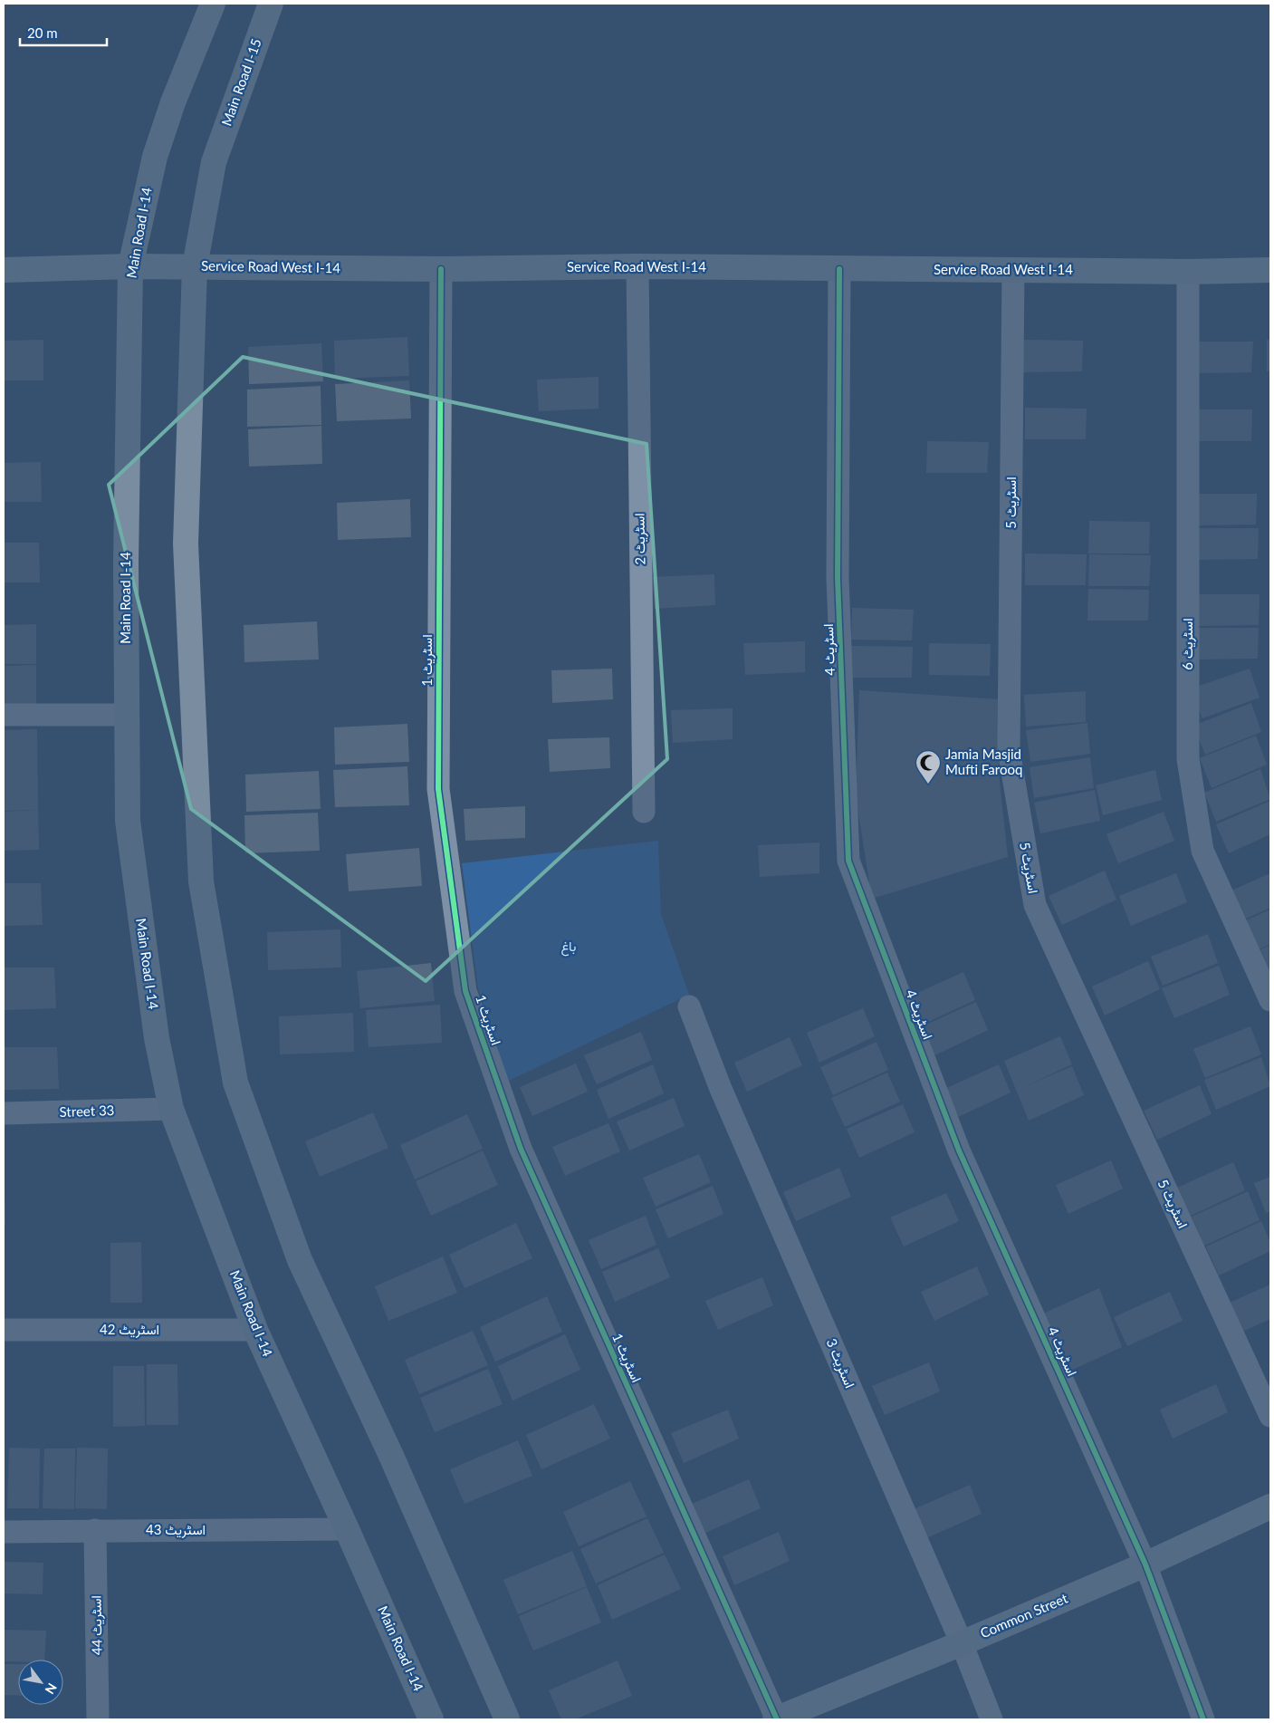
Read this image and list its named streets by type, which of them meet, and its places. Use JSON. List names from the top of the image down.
{
  "streets": {
    "main road": [
      "Main Road I-15",
      "Main Road I-14",
      "Service Road West I-14",
      "Common Street"
    ],
    "street": [
      "اسٹریٹ 5",
      "اسٹریٹ 2",
      "اسٹریٹ 6",
      "اسٹریٹ 4",
      "اسٹریٹ 1",
      "Street 33",
      "اسٹریٹ 42",
      "اسٹریٹ 3",
      "اسٹریٹ 43",
      "اسٹریٹ 44"
    ]
  },
  "crossings": [
    ["Main Road I-15", "Service Road West I-14"],
    ["Main Road I-14", "Service Road West I-14"],
    ["Main Road I-14", "Street 33"],
    ["Main Road I-14", "اسٹریٹ 42"],
    ["Main Road I-14", "اسٹریٹ 43"],
    ["Service Road West I-14", "اسٹریٹ 5"],
    ["Service Road West I-14", "اسٹریٹ 2"],
    ["Service Road West I-14", "اسٹریٹ 6"],
    ["Service Road West I-14", "اسٹریٹ 4"],
    ["Service Road West I-14", "اسٹریٹ 1"],
    ["اسٹریٹ 4", "Common Street"],
    ["اسٹریٹ 1", "Common Street"],
    ["اسٹریٹ 3", "Common Street"],
    ["اسٹریٹ 43", "اسٹریٹ 44"]
  ],
  "parks": ["باغ"],
  "places": {
    "mosque": ["Jamia Masjid Mufti Farooq"]
  },
  "scale_bar": "20 m",
  "north": "bottom right"
}
